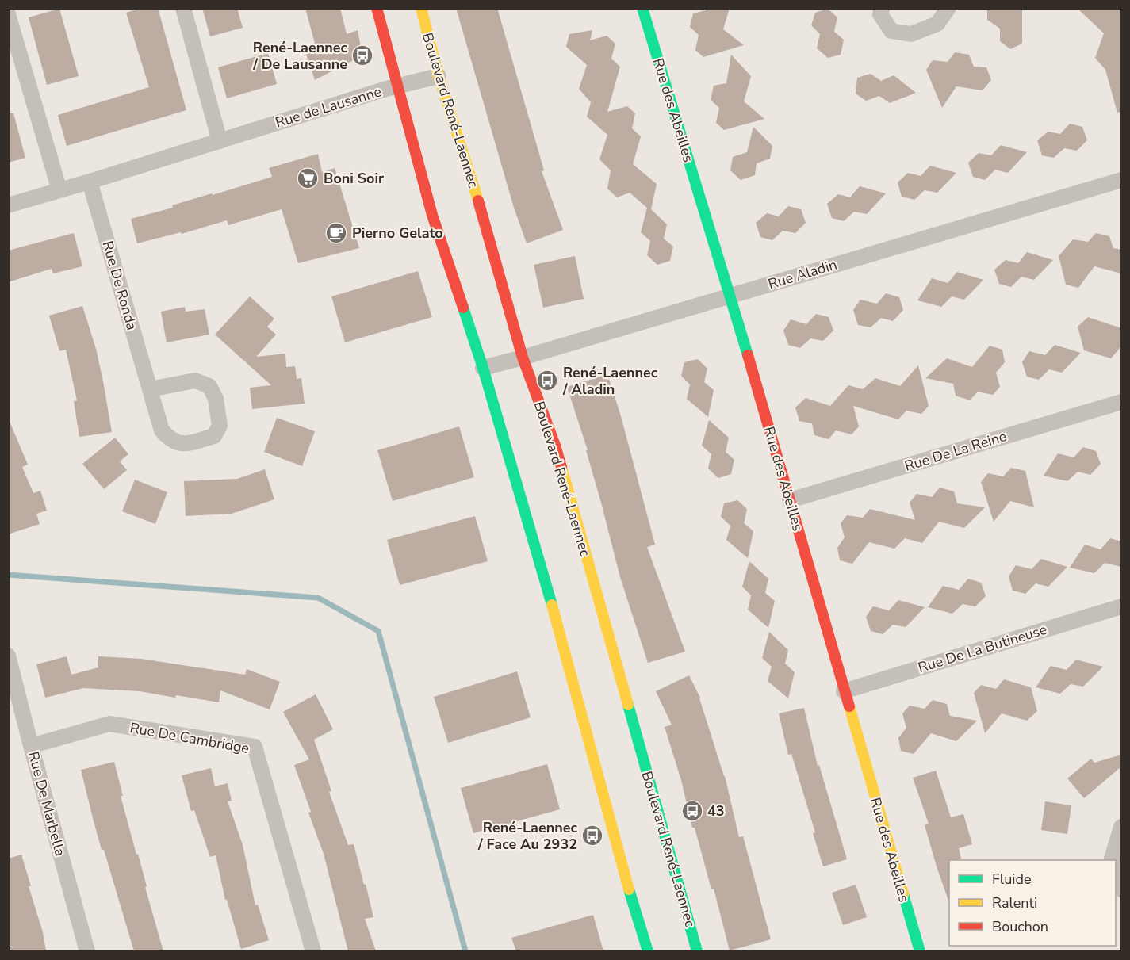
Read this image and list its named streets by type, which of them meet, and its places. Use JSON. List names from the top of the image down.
{
  "streets": {
    "street": [
      "Rue de Lausanne",
      "Boulevard René-Laennec",
      "Rue des Abeilles",
      "Rue Aladin",
      "Rue De Ronda",
      "Rue De La Reine",
      "Rue De La Butineuse",
      "Rue De Cambridge",
      "Rue De Marbella"
    ]
  },
  "crossings": [
    ["Rue de Lausanne", "Boulevard René-Laennec"],
    ["Rue de Lausanne", "Rue De Ronda"],
    ["Boulevard René-Laennec", "Rue Aladin"],
    ["Rue des Abeilles", "Rue Aladin"],
    ["Rue des Abeilles", "Rue De La Reine"],
    ["Rue des Abeilles", "Rue De La Butineuse"],
    ["Rue De Cambridge", "Rue De Marbella"]
  ],
  "places": {
    "bus stop": [
      "René-Laennec / De Lausanne",
      "René-Laennec / Aladin",
      "43",
      "René-Laennec / Face Au 2932"
    ],
    "supermarket": ["Boni Soir"],
    "cafe": ["Pierno Gelato"]
  },
  "legend": ["Fluide", "Ralenti", "Bouchon"]
}
